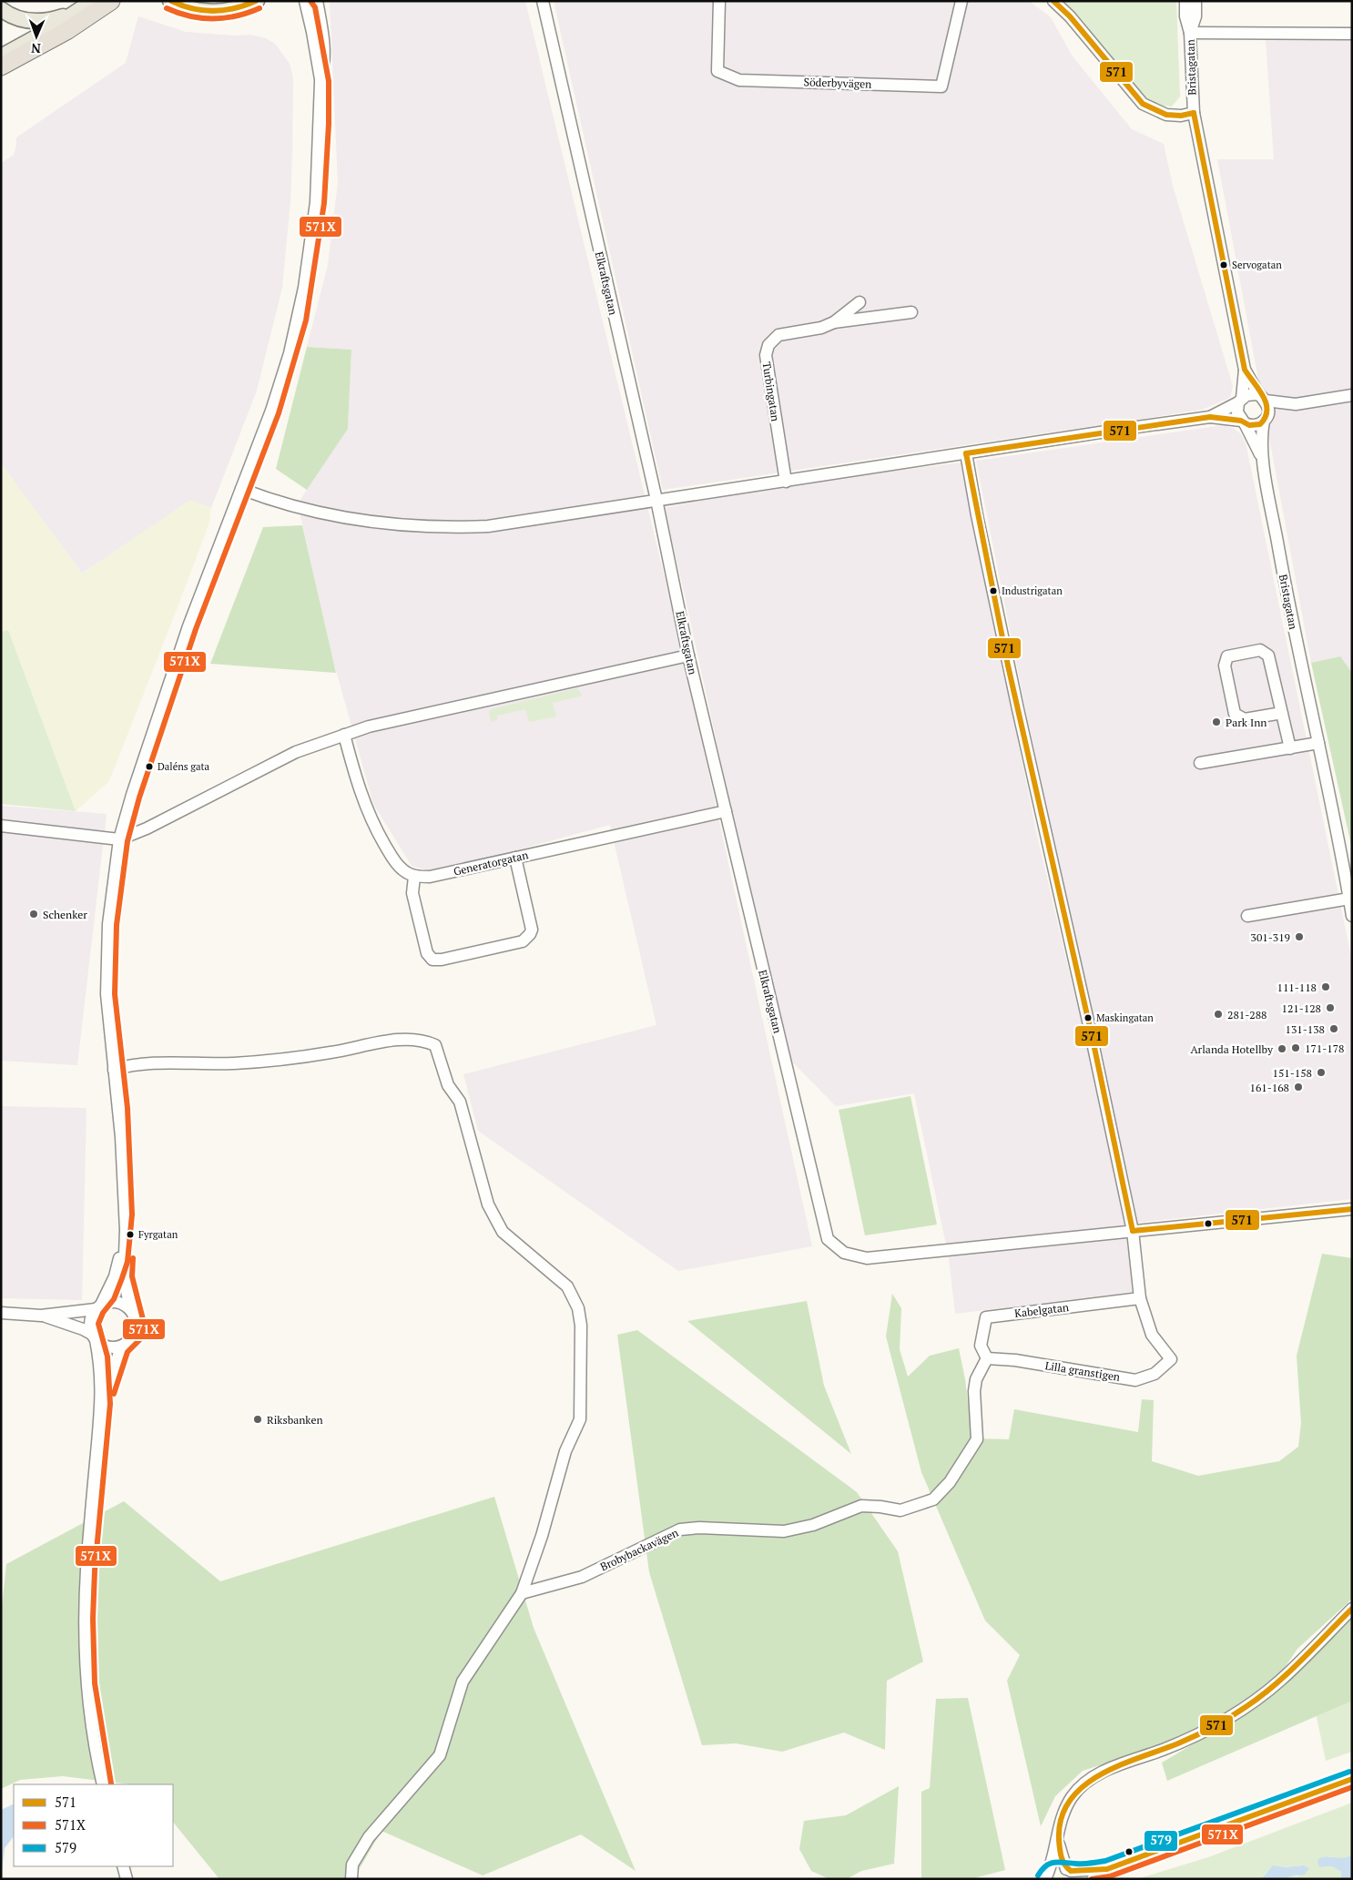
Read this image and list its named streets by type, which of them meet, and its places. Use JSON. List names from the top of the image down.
{
  "streets": {
    "street": [
      "Bristagatan",
      "Söderbyvägen",
      "Elkraftsgatan",
      "Turbingatan",
      "Generatorgatan",
      "Kabelgatan",
      "Lilla granstigen",
      "Brobybackavägen"
    ]
  },
  "crossings": [
    ["Elkraftsgatan", "Generatorgatan"],
    ["Kabelgatan", "Lilla granstigen"],
    ["Kabelgatan", "Brobybackavägen"],
    ["Lilla granstigen", "Brobybackavägen"]
  ],
  "places": [
    "Servogatan",
    "Industrigatan",
    "Park Inn",
    "Daléns gata",
    "Schenker",
    "301-319",
    "111-118",
    "121-128",
    "281-288",
    "Maskingatan",
    "131-138",
    "171-178",
    "Arlanda Hotellby",
    "151-158",
    "161-168",
    "Fyrgatan",
    "Riksbanken"
  ],
  "lines": ["transit line 571", "transit line 571X", "transit line 579"],
  "legend": ["571", "571X", "579"],
  "north": "bottom"
}
